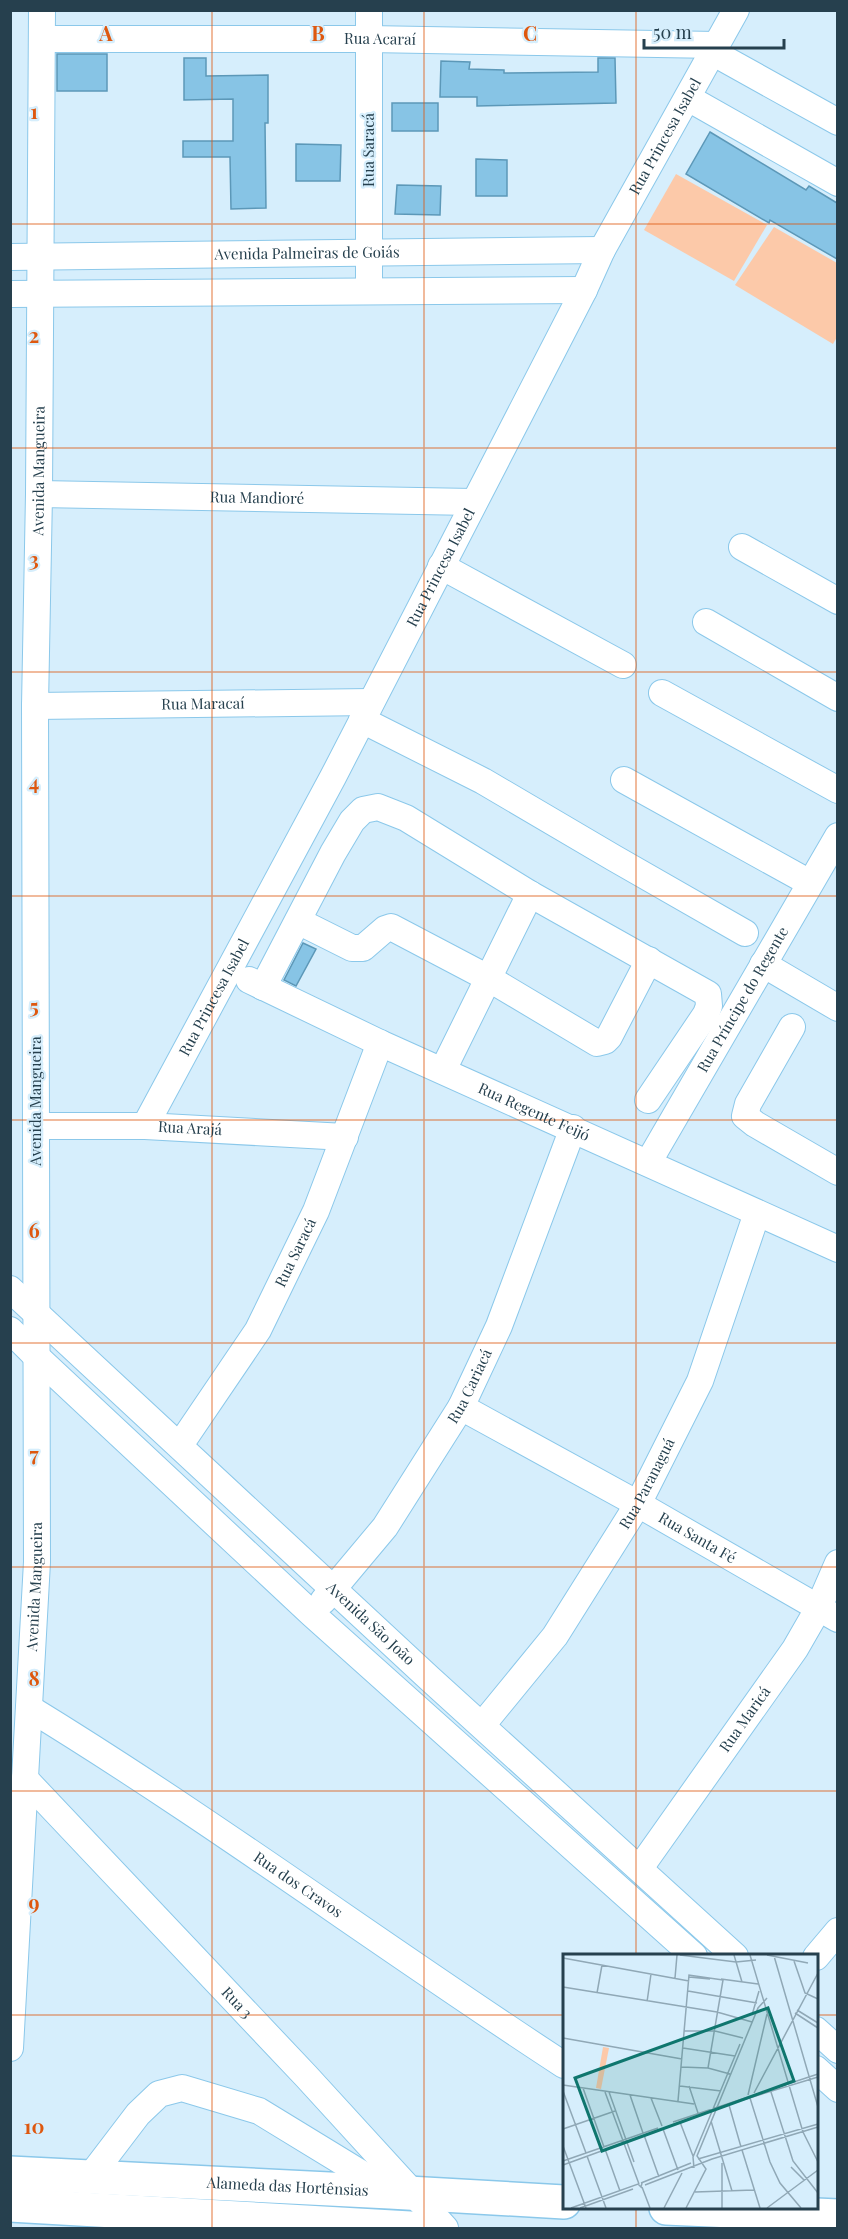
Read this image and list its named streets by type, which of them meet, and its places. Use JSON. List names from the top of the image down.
{
  "streets": {
    "main road": ["Alameda das Hortênsias"],
    "street": [
      "Rua Acaraí",
      "Rua Princesa Isabel",
      "Rua Saracá",
      "Avenida Palmeiras de Goiás",
      "Avenida Mangueira",
      "Rua Mandioré",
      "Rua Maracaí",
      "Rua Príncipe do Regente",
      "Rua Regente Feijó",
      "Rua Arajá",
      "Rua Cariacá",
      "Rua Paranaguá",
      "Rua Santa Fé",
      "Avenida São João",
      "Rua Maricá",
      "Rua dos Cravos",
      "Rua 3"
    ]
  },
  "crossings": [
    ["Rua Acaraí", "Rua Princesa Isabel"],
    ["Rua Acaraí", "Rua Saracá"],
    ["Rua Acaraí", "Avenida Mangueira"],
    ["Rua Princesa Isabel", "Avenida Palmeiras de Goiás"],
    ["Rua Princesa Isabel", "Rua Mandioré"],
    ["Rua Princesa Isabel", "Rua Maracaí"],
    ["Rua Princesa Isabel", "Rua Regente Feijó"],
    ["Rua Princesa Isabel", "Rua Arajá"],
    ["Rua Saracá", "Avenida Palmeiras de Goiás"],
    ["Rua Saracá", "Rua Regente Feijó"],
    ["Rua Saracá", "Rua Arajá"],
    ["Rua Saracá", "Avenida São João"],
    ["Avenida Palmeiras de Goiás", "Avenida Mangueira"],
    ["Avenida Mangueira", "Rua Mandioré"],
    ["Avenida Mangueira", "Rua Maracaí"],
    ["Avenida Mangueira", "Rua Arajá"],
    ["Avenida Mangueira", "Avenida São João"],
    ["Avenida Mangueira", "Rua dos Cravos"],
    ["Avenida Mangueira", "Rua 3"],
    ["Rua Príncipe do Regente", "Rua Regente Feijó"],
    ["Rua Regente Feijó", "Rua Cariacá"],
    ["Rua Regente Feijó", "Rua Paranaguá"],
    ["Rua Cariacá", "Rua Santa Fé"],
    ["Rua Cariacá", "Avenida São João"],
    ["Rua Paranaguá", "Rua Santa Fé"],
    ["Rua Paranaguá", "Avenida São João"],
    ["Rua Santa Fé", "Rua Maricá"],
    ["Avenida São João", "Rua Maricá"],
    ["Rua 3", "Alameda das Hortênsias"]
  ],
  "scale_bar": "50 m",
  "grid": {
    "columns": ["A", "B", "C"],
    "rows": [
      "1",
      "2",
      "3",
      "4",
      "5",
      "6",
      "7",
      "8",
      "9",
      "10"
    ]
  }
}
